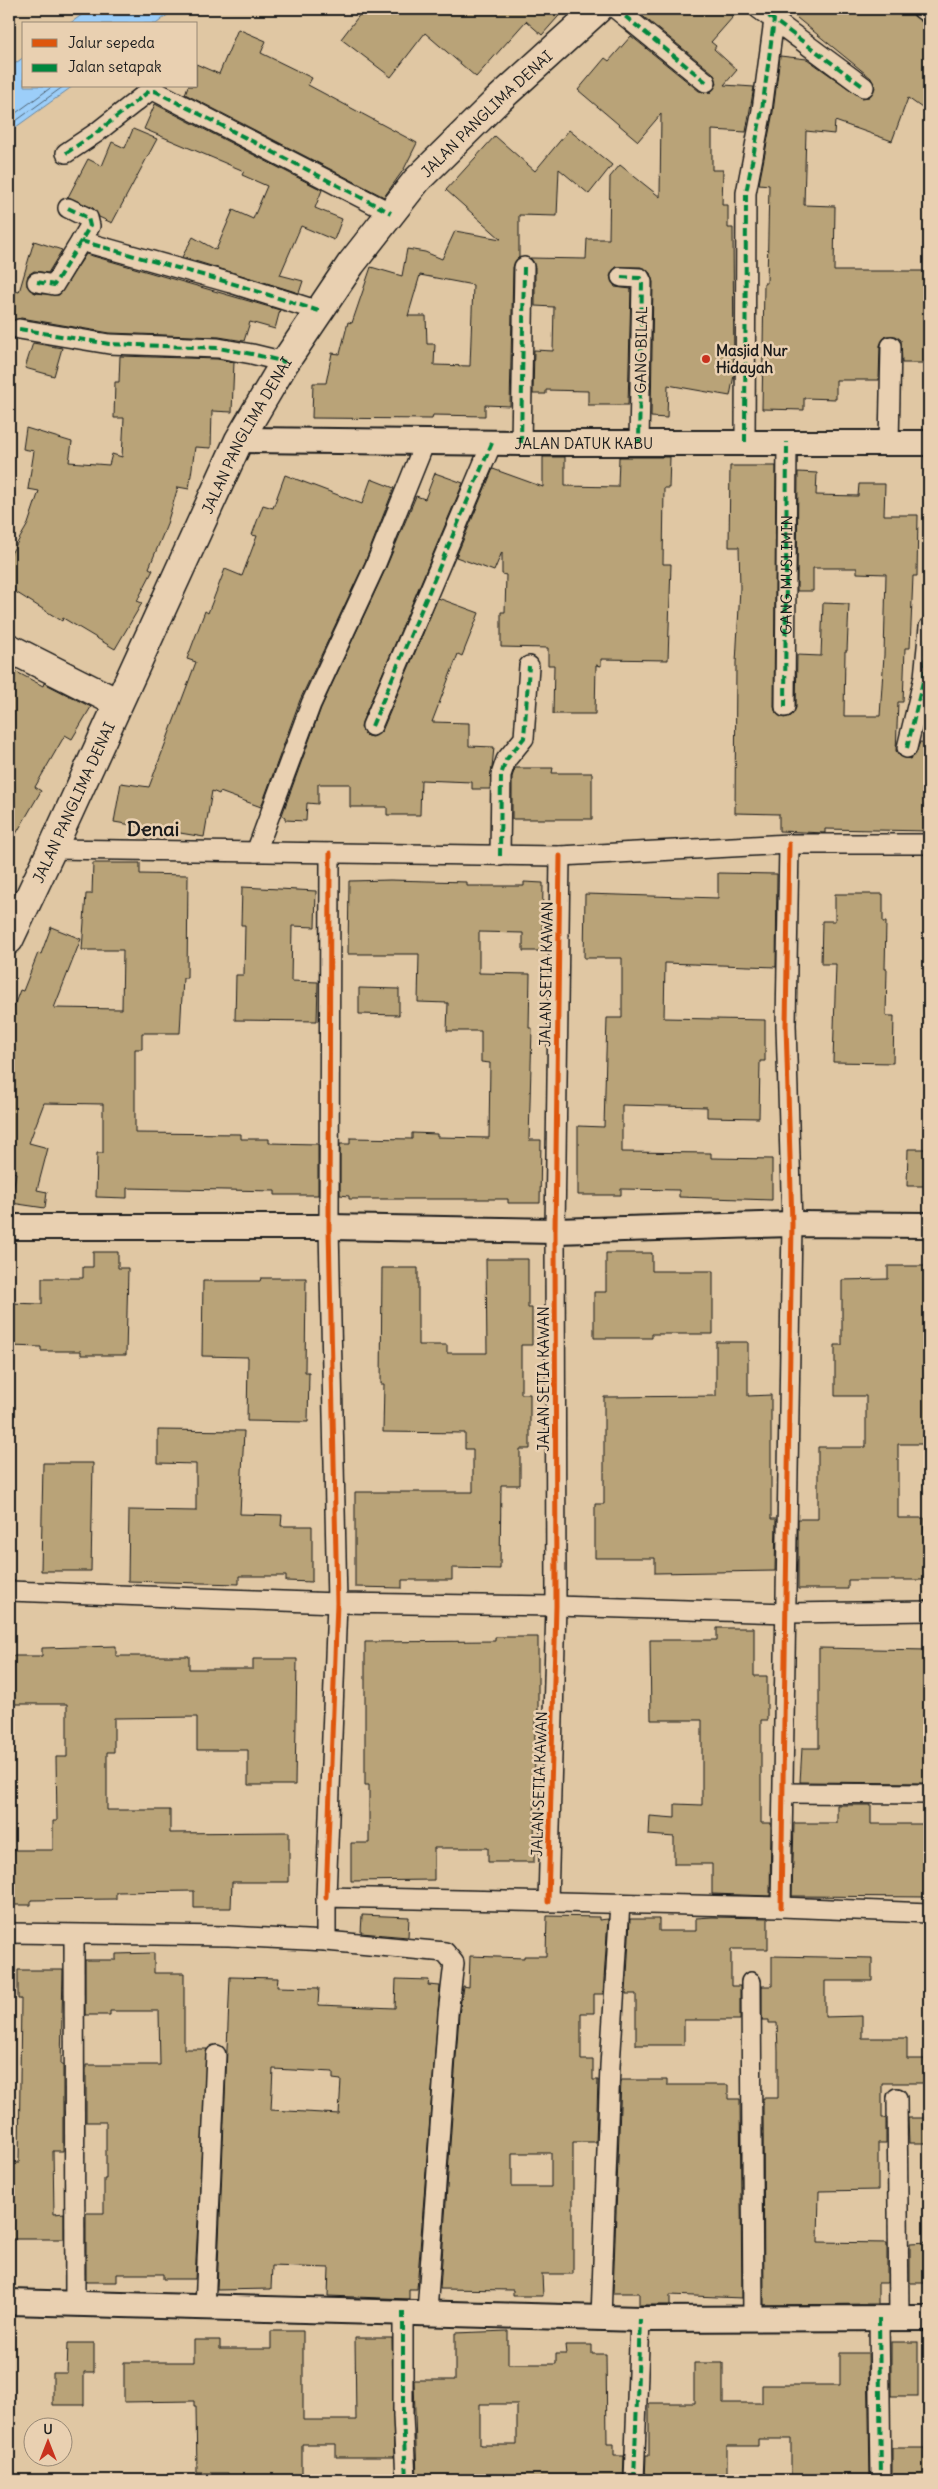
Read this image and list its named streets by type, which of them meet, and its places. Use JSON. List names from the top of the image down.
{
  "streets": {
    "main road": ["JALAN PANGLIMA DENAI"],
    "street": [
      "GANG BILAL",
      "JALAN DATUK KABU",
      "GANG MUSLIMIN",
      "JALAN SETIA KAWAN"
    ]
  },
  "crossings": [
    ["JALAN PANGLIMA DENAI", "JALAN DATUK KABU"],
    ["GANG BILAL", "JALAN DATUK KABU"],
    ["JALAN DATUK KABU", "GANG MUSLIMIN"]
  ],
  "districts": ["Denai"],
  "places": ["Masjid Nur Hidayah"],
  "legend": ["Jalur sepeda", "Jalan setapak"],
  "north": "top"
}
